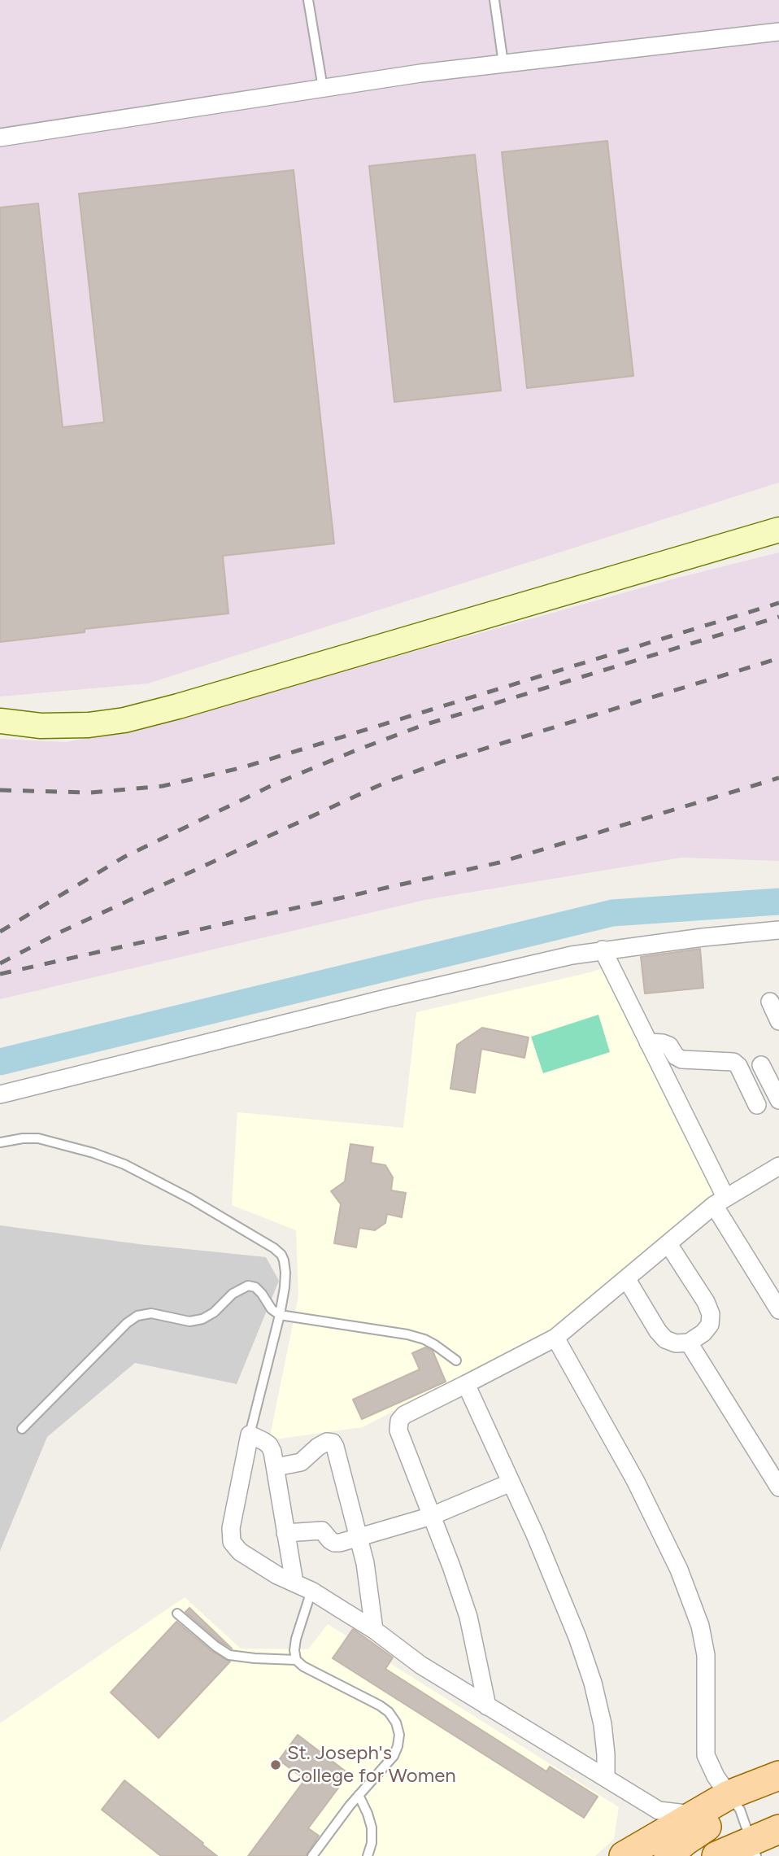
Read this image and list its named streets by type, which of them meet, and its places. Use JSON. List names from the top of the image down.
{
  "places": ["St. Joseph's College for Women"]
}
